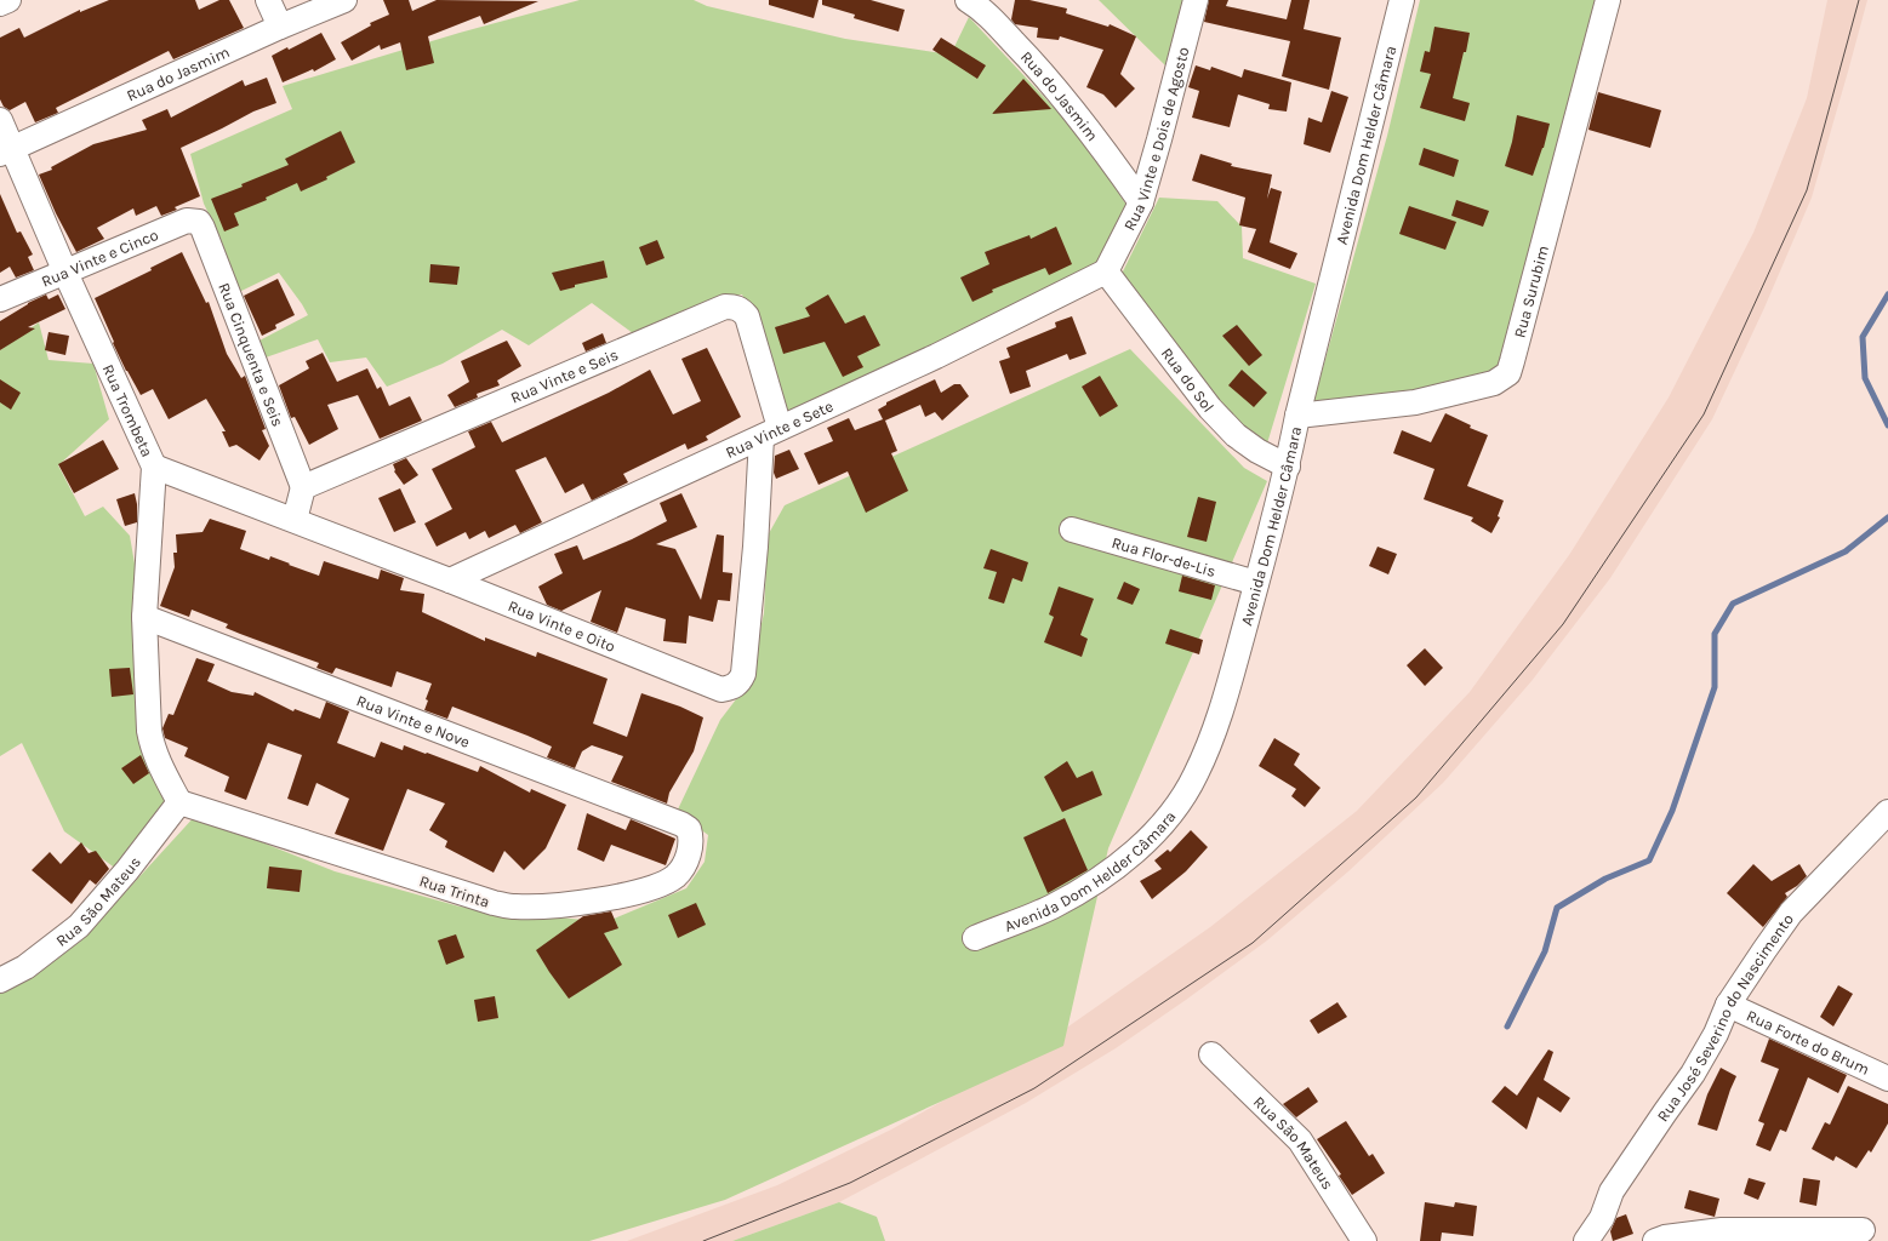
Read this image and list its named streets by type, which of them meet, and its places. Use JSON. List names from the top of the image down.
{
  "streets": {
    "street": [
      "Rua do Jasmim",
      "Rua Vinte e Dois de Agosto",
      "Avenida Dom Helder Câmara",
      "Rua Vinte e Cinco",
      "Rua Surubim",
      "Rua Cinquenta e Seis",
      "Rua Vinte e Seis",
      "Rua do Sol",
      "Rua Trombeta",
      "Rua Vinte e Sete",
      "Rua Flor-de-Lis",
      "Rua Vinte e Oito",
      "Rua Vinte e Nove",
      "Rua Trinta",
      "Rua São Mateus",
      "Rua José Severino do Nascimento",
      "Rua Forte do Brum"
    ]
  },
  "crossings": [
    ["Rua do Jasmim", "Rua Vinte e Dois de Agosto"],
    ["Rua do Jasmim", "Rua Trombeta"],
    ["Rua Vinte e Dois de Agosto", "Rua do Sol"],
    ["Rua Vinte e Dois de Agosto", "Rua Vinte e Sete"],
    ["Avenida Dom Helder Câmara", "Rua Surubim"],
    ["Avenida Dom Helder Câmara", "Rua do Sol"],
    ["Avenida Dom Helder Câmara", "Rua Flor-de-Lis"],
    ["Rua Vinte e Cinco", "Rua Cinquenta e Seis"],
    ["Rua Vinte e Cinco", "Rua Trombeta"],
    ["Rua Cinquenta e Seis", "Rua Vinte e Seis"],
    ["Rua Vinte e Seis", "Rua Vinte e Sete"],
    ["Rua Vinte e Seis", "Rua Vinte e Oito"],
    ["Rua do Sol", "Rua Vinte e Sete"],
    ["Rua Trombeta", "Rua Vinte e Oito"],
    ["Rua Trombeta", "Rua Vinte e Nove"],
    ["Rua Trombeta", "Rua Trinta"],
    ["Rua Trombeta", "Rua São Mateus"],
    ["Rua Vinte e Sete", "Rua Vinte e Oito"],
    ["Rua Vinte e Nove", "Rua Trinta"],
    ["Rua Trinta", "Rua São Mateus"],
    ["Rua José Severino do Nascimento", "Rua Forte do Brum"]
  ]
}
